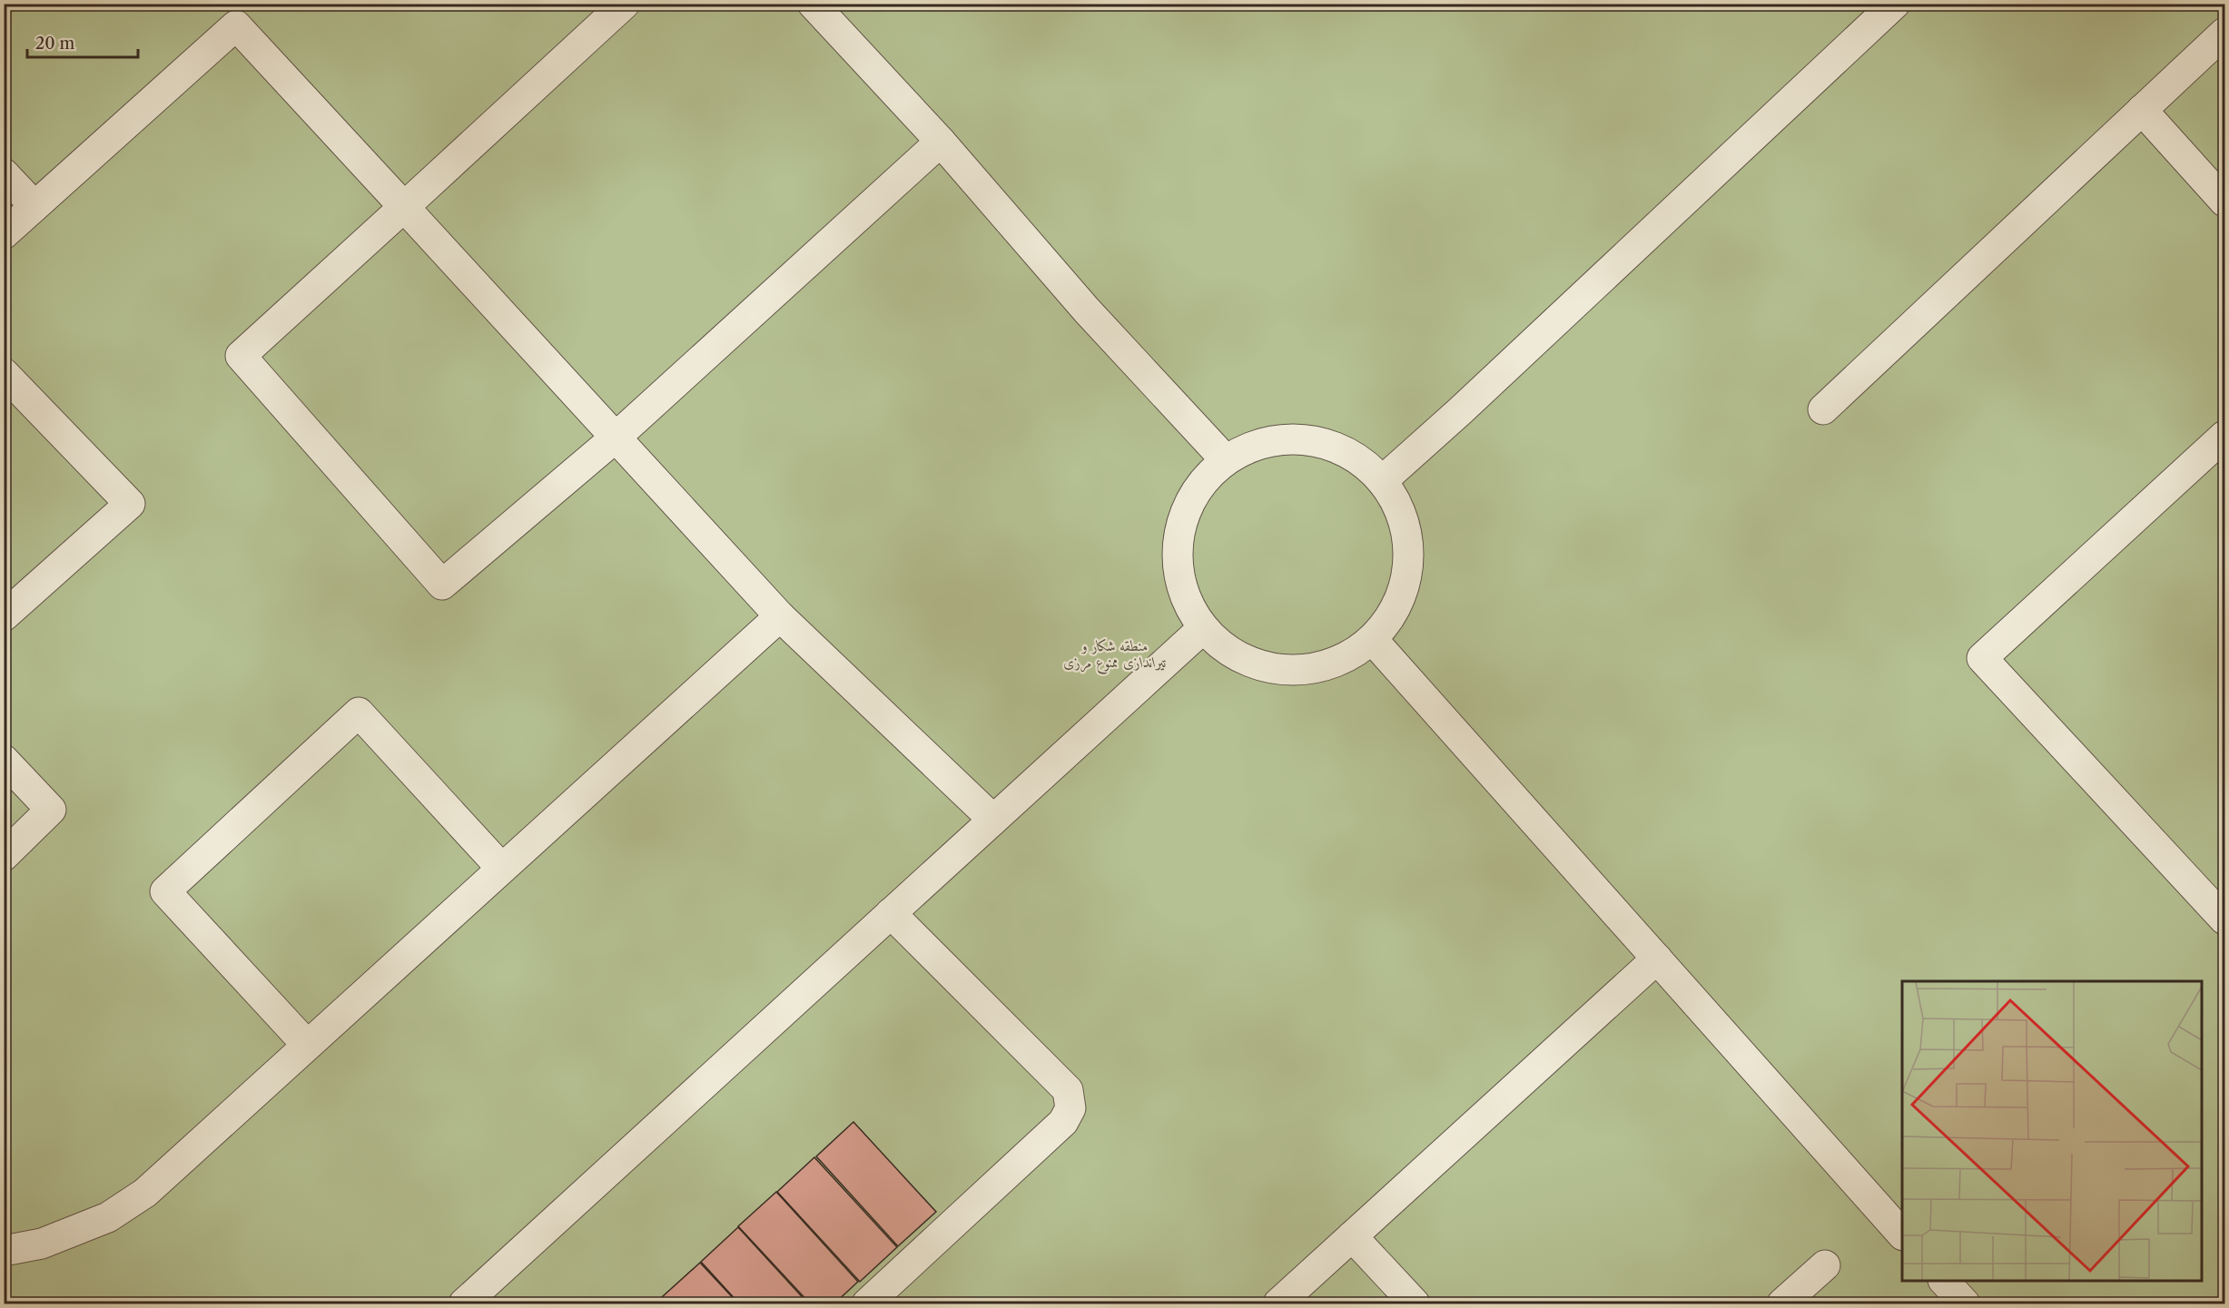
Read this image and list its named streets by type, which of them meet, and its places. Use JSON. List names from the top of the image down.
{
  "parks": ["منطقه شکار و تیراندازی ممنوع مرزی"],
  "scale_bar": "20 m"
}
